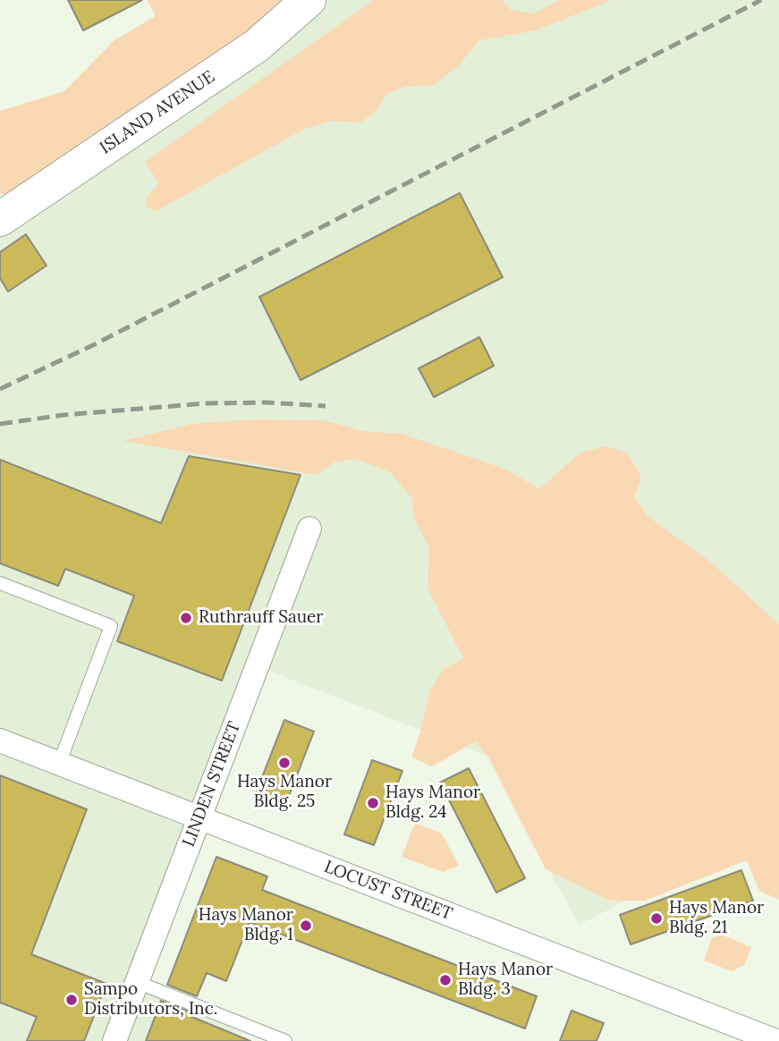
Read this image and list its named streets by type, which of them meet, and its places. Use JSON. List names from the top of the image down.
{
  "streets": {
    "main road": ["ISLAND AVENUE"],
    "street": ["LINDEN STREET", "LOCUST STREET"]
  },
  "crossings": [
    ["LINDEN STREET", "LOCUST STREET"]
  ],
  "places": [
    "Ruthrauff Sauer",
    "Hays Manor Bldg. 25",
    "Hays Manor Bldg. 24",
    "Hays Manor Bldg. 21",
    "Hays Manor Bldg. 1",
    "Hays Manor Bldg. 3",
    "Sampo Distributors, Inc."
  ]
}
